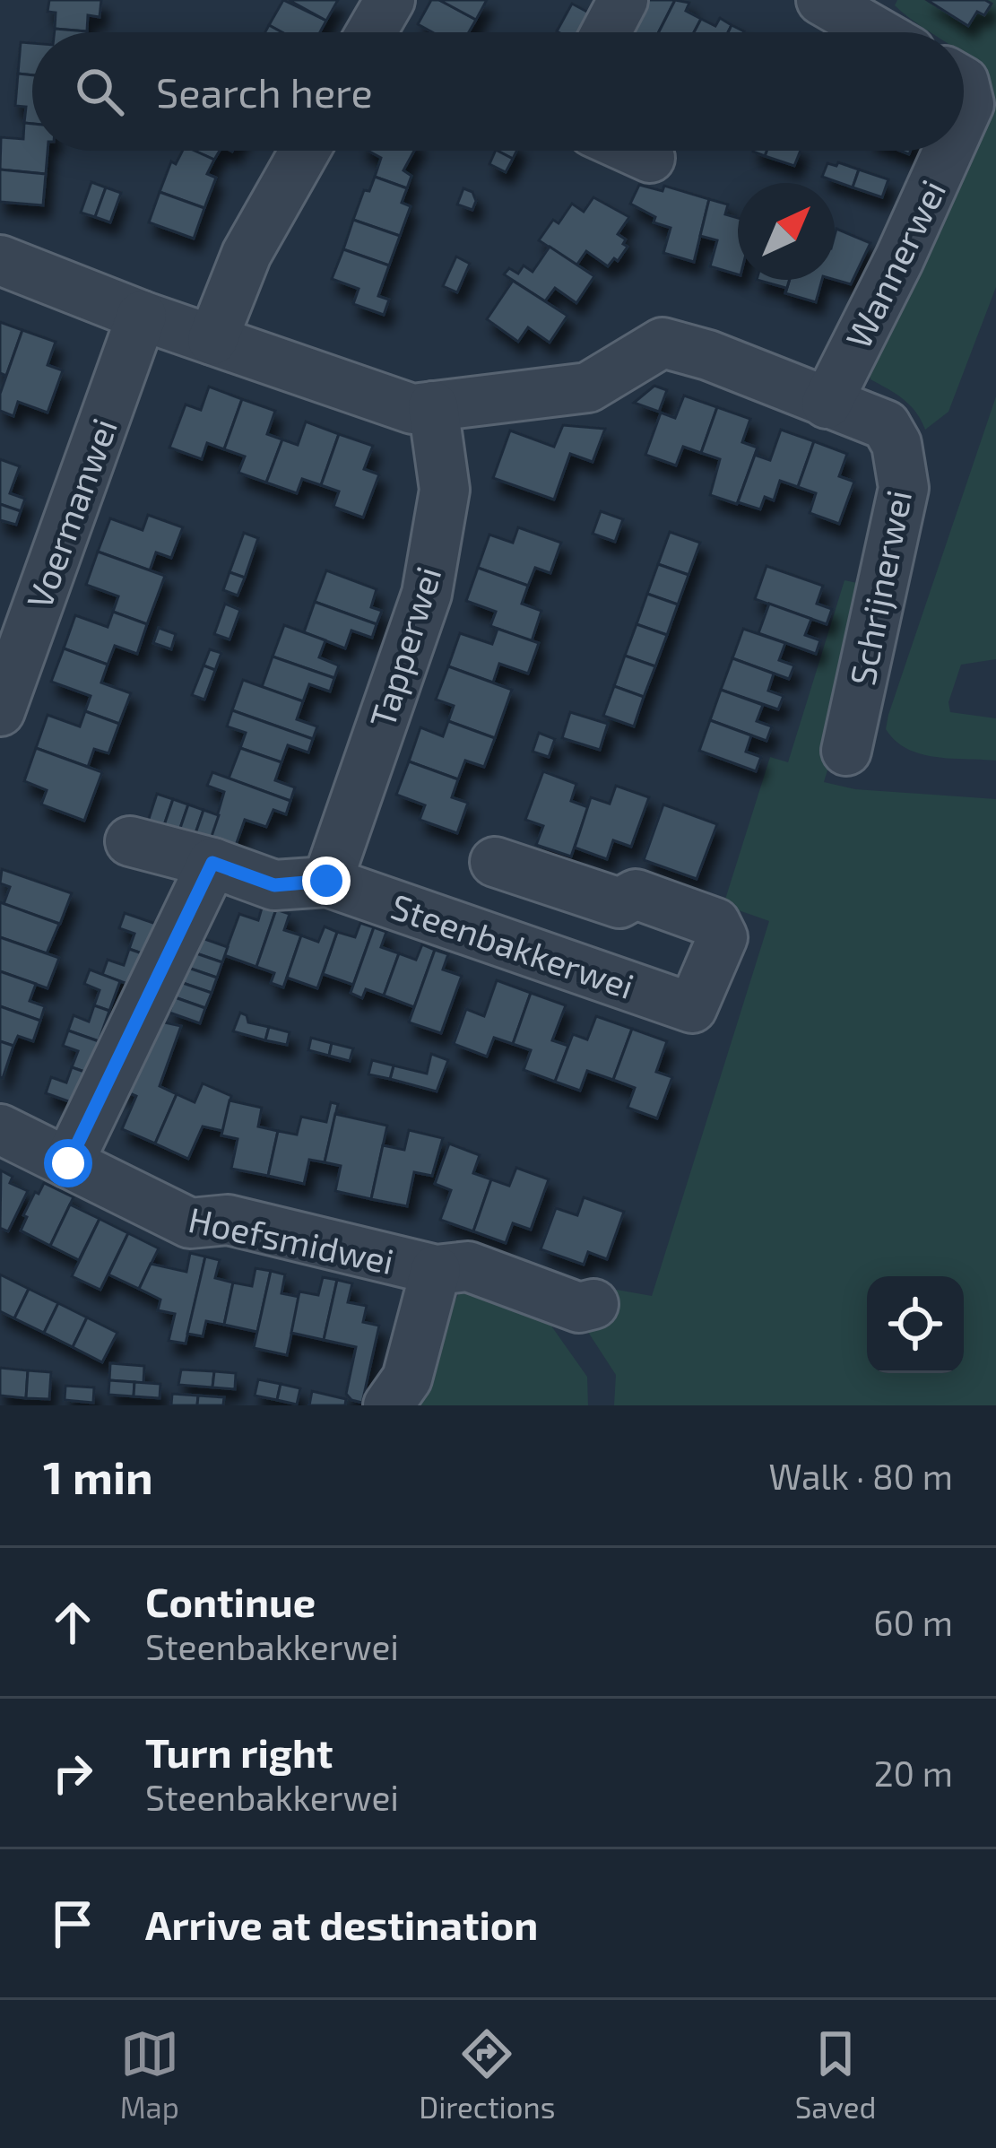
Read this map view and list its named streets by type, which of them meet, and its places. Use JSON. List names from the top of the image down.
{
  "streets": {
    "street": [
      "Wannerwei",
      "Voermanwei",
      "Schrijnerwei",
      "Tapperwei",
      "Steenbakkerwei",
      "Hoefsmidwei"
    ]
  },
  "crossings": [
    ["Wannerwei", "Schrijnerwei"],
    ["Tapperwei", "Steenbakkerwei"]
  ],
  "north": "top right",
  "page": {
    "search": "Search here",
    "heading": ["1 min", "Walk · 80 m"],
    "list": [
      ["Continue", "Steenbakkerwei", "60 m"],
      ["Turn right", "Steenbakkerwei", "20 m"],
      "Arrive at destination"
    ],
    "nav": ["Map", "Directions", "Saved"]
  }
}
